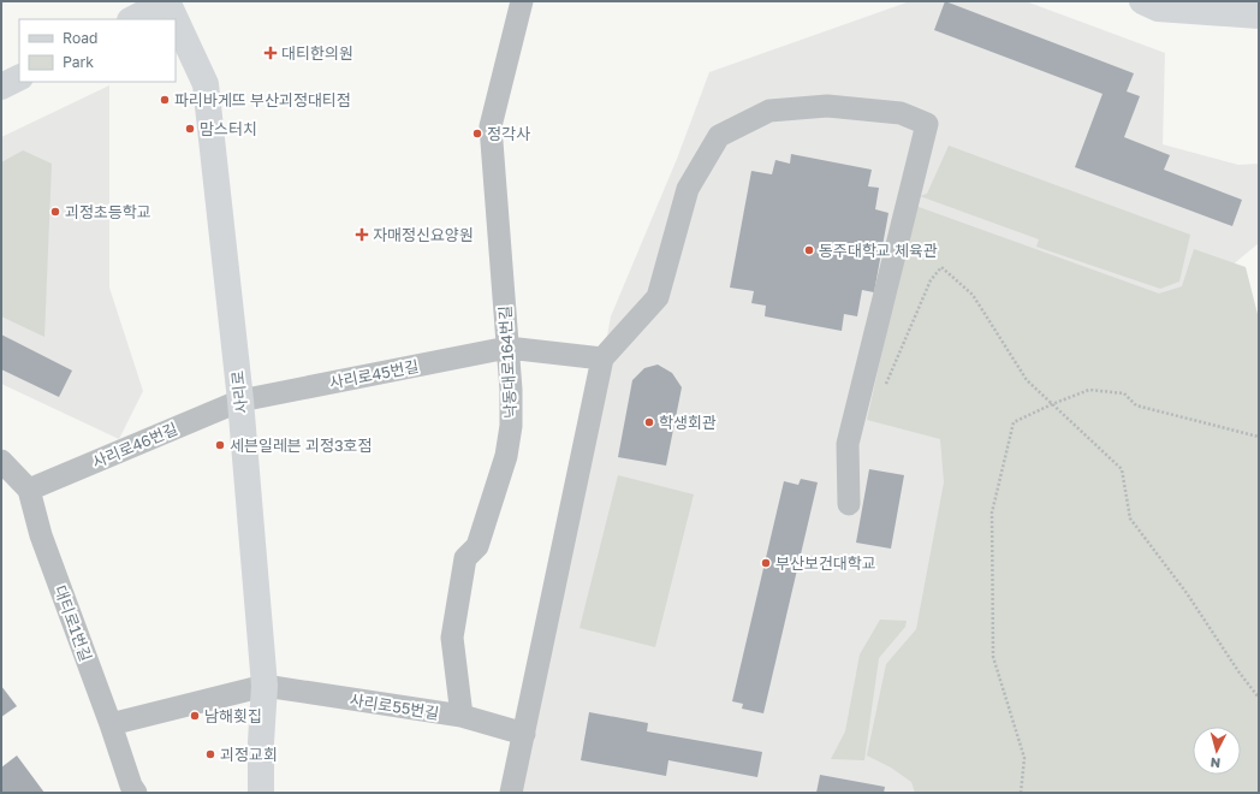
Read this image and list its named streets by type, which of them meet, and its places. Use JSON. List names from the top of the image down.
{
  "streets": {
    "street": [
      "낙동대로164번길",
      "사리로45번길",
      "사리로",
      "사리로46번길",
      "대티로1번길",
      "사리로55번길"
    ]
  },
  "crossings": [
    ["낙동대로164번길", "사리로45번길"],
    ["낙동대로164번길", "사리로55번길"],
    ["사리로45번길", "사리로"],
    ["사리로45번길", "사리로46번길"],
    ["사리로", "사리로46번길"],
    ["사리로", "사리로55번길"],
    ["사리로46번길", "대티로1번길"]
  ],
  "places": {
    "health": ["대티한의원", "자매정신요양원"],
    "other": [
      "파리바게뜨 부산괴정대티점",
      "맘스터치",
      "정각사",
      "괴정초등학교",
      "동주대학교 체육관",
      "학생회관",
      "세븐일레븐 괴정3호점",
      "부산보건대학교",
      "남해횟집",
      "괴정교회"
    ]
  },
  "legend": ["Road", "Park"],
  "north": "bottom"
}
